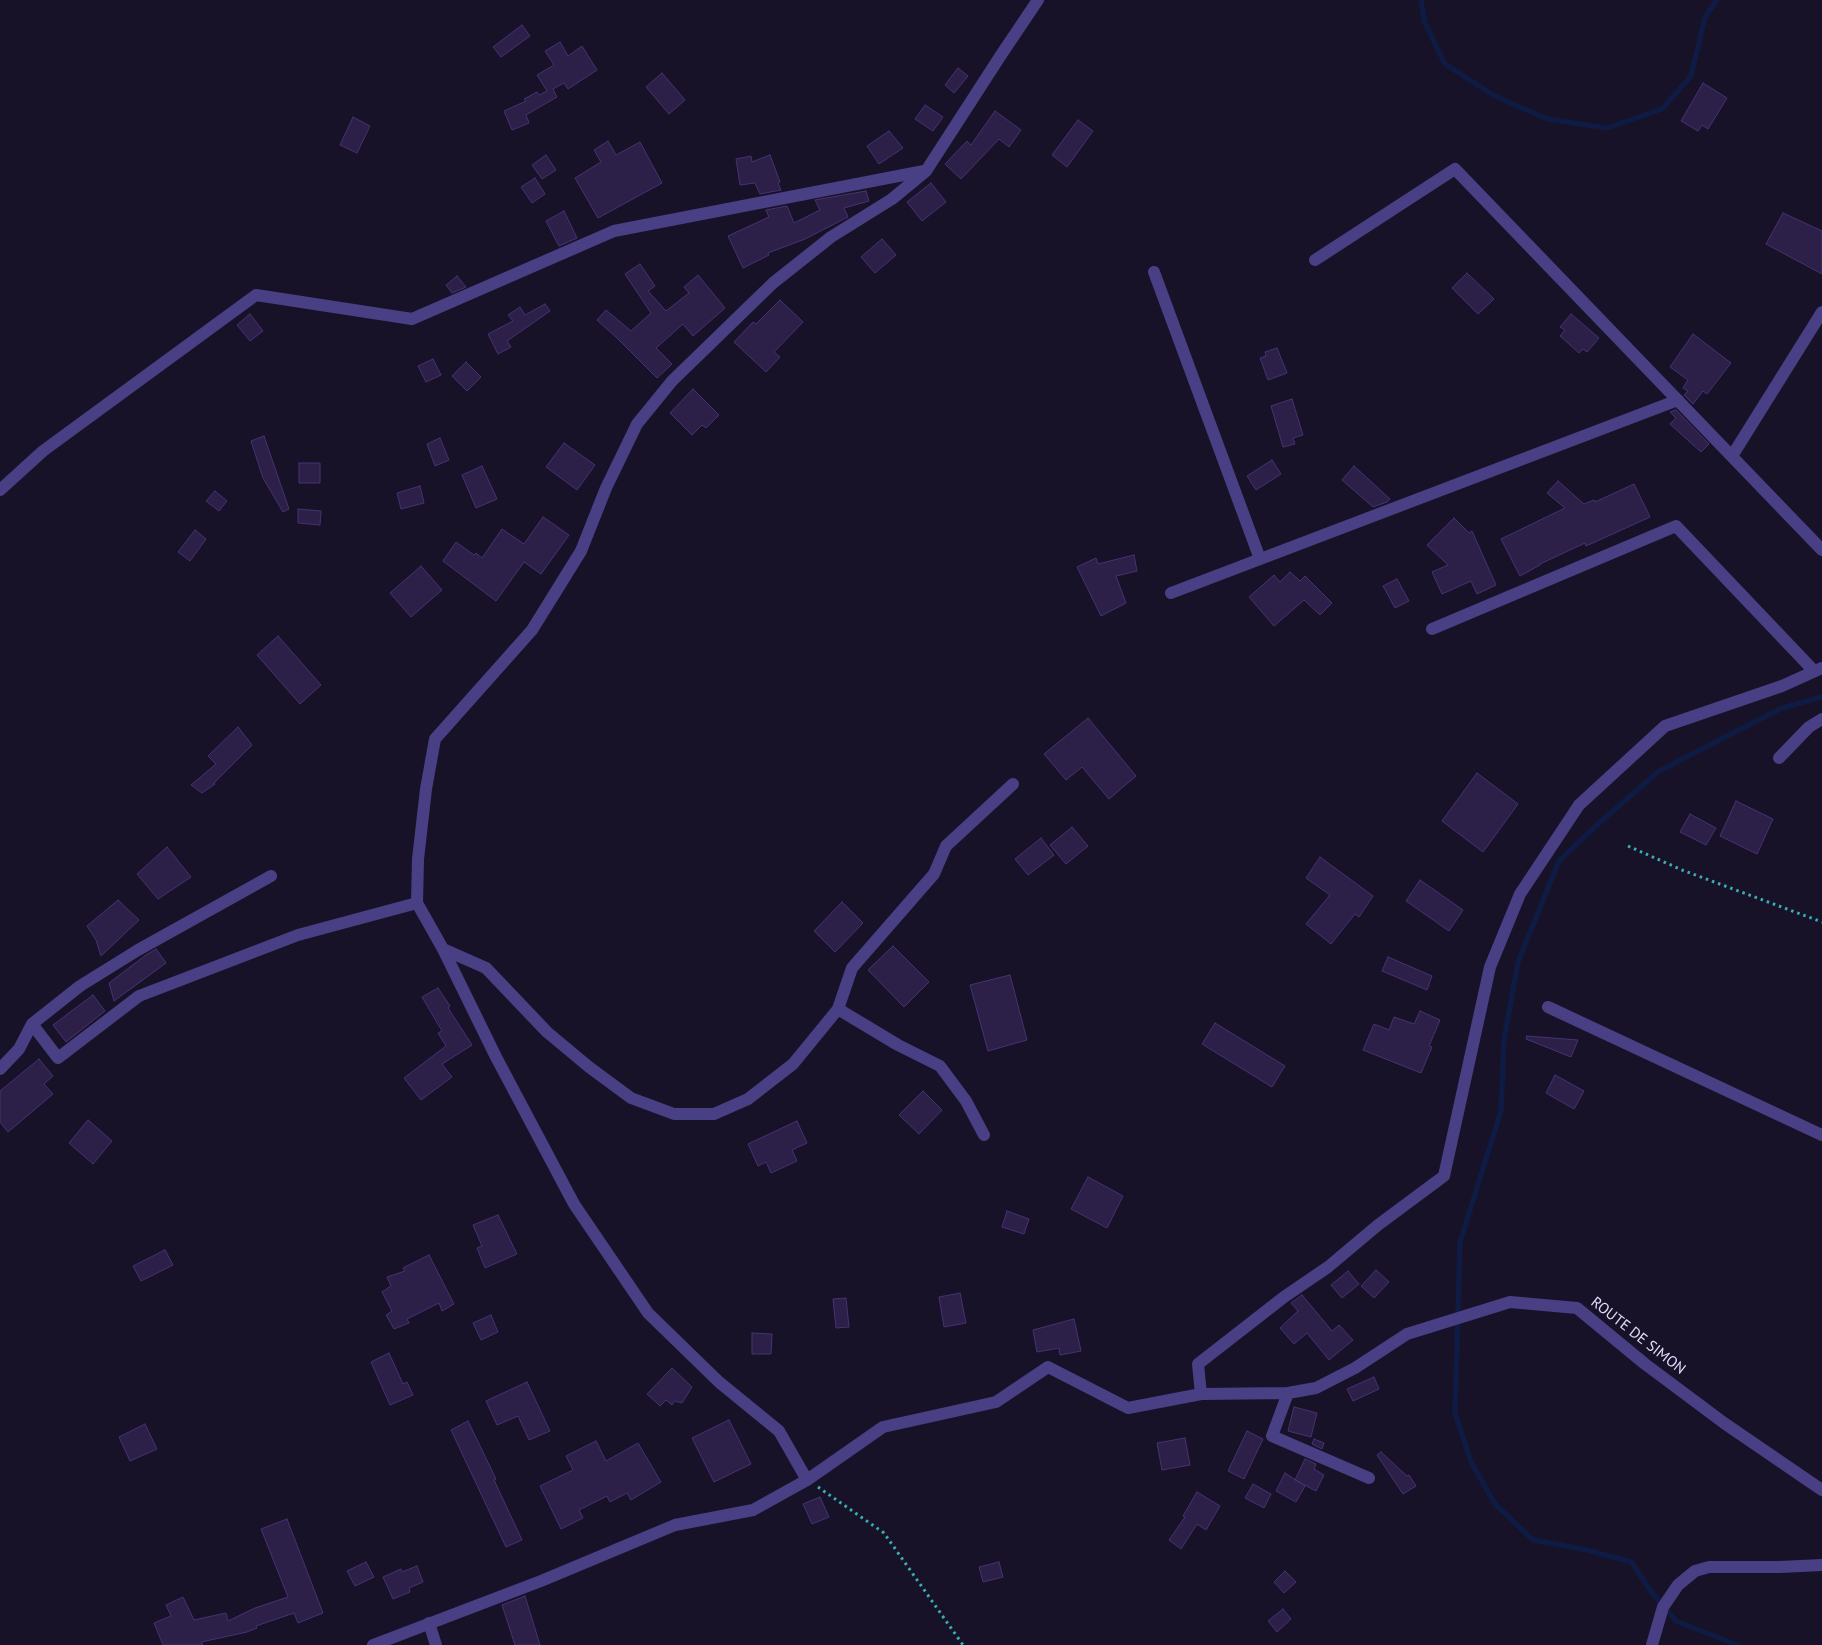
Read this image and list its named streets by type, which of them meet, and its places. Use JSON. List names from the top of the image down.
{
  "streets": {
    "street": ["ROUTE DE SIMON"]
  }
}
